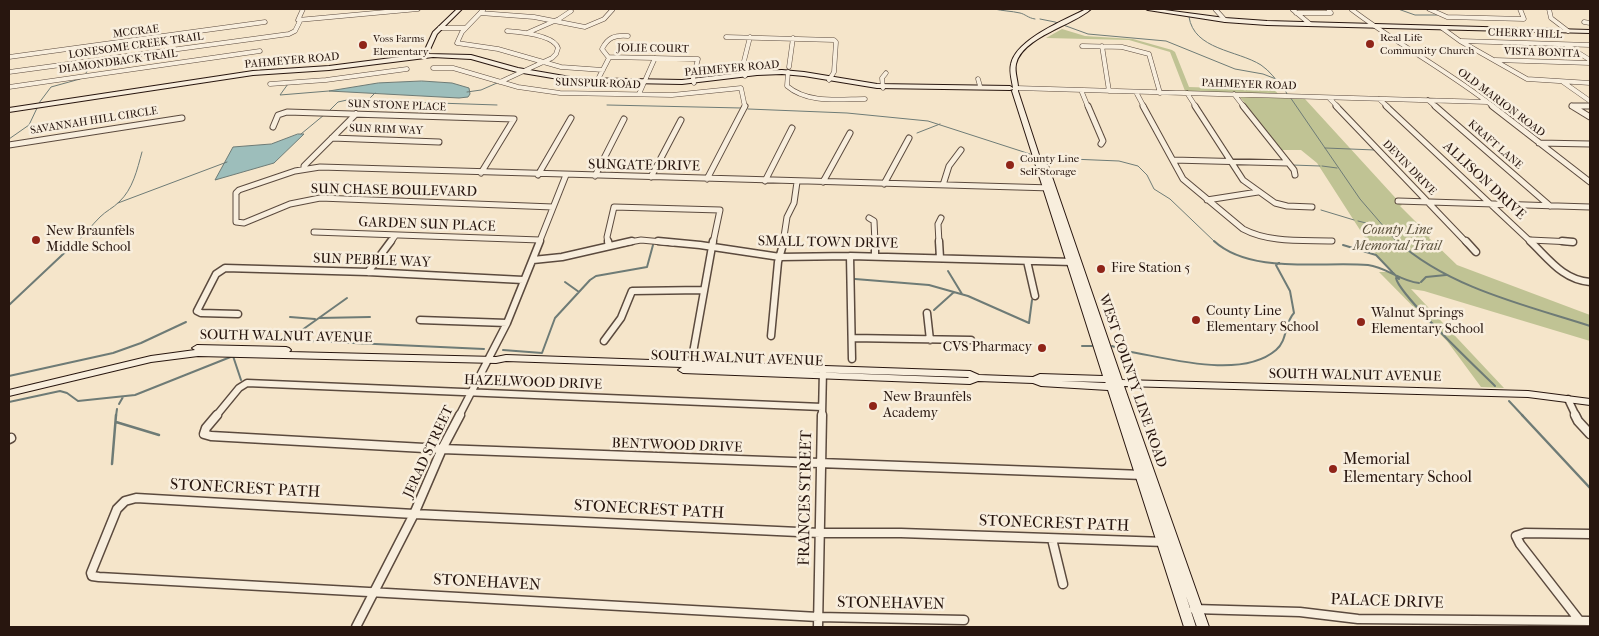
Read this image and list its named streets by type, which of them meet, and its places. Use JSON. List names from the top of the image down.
{
  "streets": {
    "street": [
      "MCCRAE",
      "CHERRY HILL",
      "LONESOME CREEK TRAIL",
      "JOLIE COURT",
      "VISTA BONITA",
      "PAHMEYER ROAD",
      "DIAMONDBACK TRAIL",
      "SUNSPUR ROAD",
      "OLD MARION ROAD",
      "SUN STONE PLACE",
      "SAVANNAH HILL CIRCLE",
      "SUN RIM WAY",
      "KRAFT LANE",
      "SUNGATE DRIVE",
      "DEVIN DRIVE",
      "ALLISON DRIVE",
      "SUN CHASE BOULEVARD",
      "GARDEN SUN PLACE",
      "SMALL TOWN DRIVE",
      "SUN PEBBLE WAY",
      "SOUTH WALNUT AVENUE",
      "WEST COUNTY LINE ROAD",
      "HAZELWOOD DRIVE",
      "BENTWOOD DRIVE",
      "JERAD STREET",
      "STONECREST PATH",
      "FRANCES STREET",
      "STONEHAVEN",
      "PALACE DRIVE"
    ]
  },
  "crossings": [
    ["JOLIE COURT", "PAHMEYER ROAD"],
    ["PAHMEYER ROAD", "OLD MARION ROAD"],
    ["PAHMEYER ROAD", "KRAFT LANE"],
    ["PAHMEYER ROAD", "DEVIN DRIVE"],
    ["PAHMEYER ROAD", "ALLISON DRIVE"],
    ["PAHMEYER ROAD", "WEST COUNTY LINE ROAD"],
    ["SUNSPUR ROAD", "SUNGATE DRIVE"],
    ["SUN STONE PLACE", "SUNGATE DRIVE"],
    ["SUNGATE DRIVE", "SUN CHASE BOULEVARD"],
    ["SUNGATE DRIVE", "WEST COUNTY LINE ROAD"],
    ["SUNGATE DRIVE", "JERAD STREET"],
    ["SUN CHASE BOULEVARD", "JERAD STREET"],
    ["GARDEN SUN PLACE", "JERAD STREET"],
    ["SMALL TOWN DRIVE", "WEST COUNTY LINE ROAD"],
    ["SMALL TOWN DRIVE", "JERAD STREET"],
    ["SUN PEBBLE WAY", "JERAD STREET"],
    ["SOUTH WALNUT AVENUE", "WEST COUNTY LINE ROAD"],
    ["SOUTH WALNUT AVENUE", "JERAD STREET"],
    ["SOUTH WALNUT AVENUE", "FRANCES STREET"],
    ["WEST COUNTY LINE ROAD", "BENTWOOD DRIVE"],
    ["WEST COUNTY LINE ROAD", "STONECREST PATH"],
    ["WEST COUNTY LINE ROAD", "PALACE DRIVE"],
    ["HAZELWOOD DRIVE", "BENTWOOD DRIVE"],
    ["HAZELWOOD DRIVE", "JERAD STREET"],
    ["HAZELWOOD DRIVE", "FRANCES STREET"],
    ["BENTWOOD DRIVE", "JERAD STREET"],
    ["BENTWOOD DRIVE", "FRANCES STREET"],
    ["JERAD STREET", "STONECREST PATH"],
    ["JERAD STREET", "STONEHAVEN"],
    ["STONECREST PATH", "FRANCES STREET"],
    ["STONECREST PATH", "STONEHAVEN"],
    ["FRANCES STREET", "STONEHAVEN"]
  ],
  "parks": ["County Line Memorial Trail"],
  "places": [
    "Real Life Community Church",
    "Voss Farms Elementary",
    "County Line Self Storage",
    "New Braunfels Middle School",
    "Fire Station 5",
    "County Line Elementary School",
    "Walnut Springs Elementary School",
    "CVS Pharmacy",
    "New Braunfels Academy",
    "Memorial Elementary School"
  ]
}
